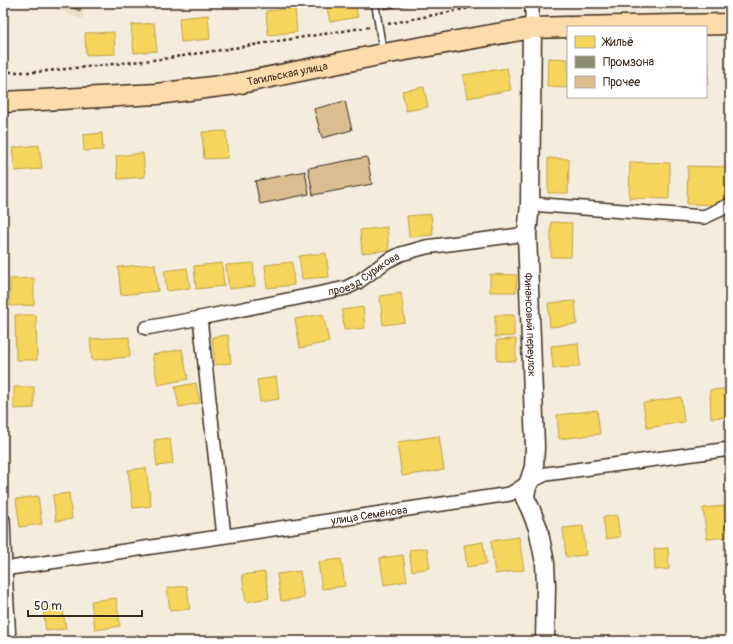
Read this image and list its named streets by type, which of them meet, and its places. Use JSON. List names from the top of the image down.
{
  "streets": {
    "main road": ["Тагильская улица"],
    "street": ["проезд Сурикова", "Финансовый переулок", "улица Семёнова"]
  },
  "crossings": [
    ["Тагильская улица", "Финансовый переулок"],
    ["проезд Сурикова", "Финансовый переулок"],
    ["Финансовый переулок", "улица Семёнова"]
  ],
  "legend": ["Жильё", "Промзона", "Прочее"],
  "scale_bar": "50 m"
}
